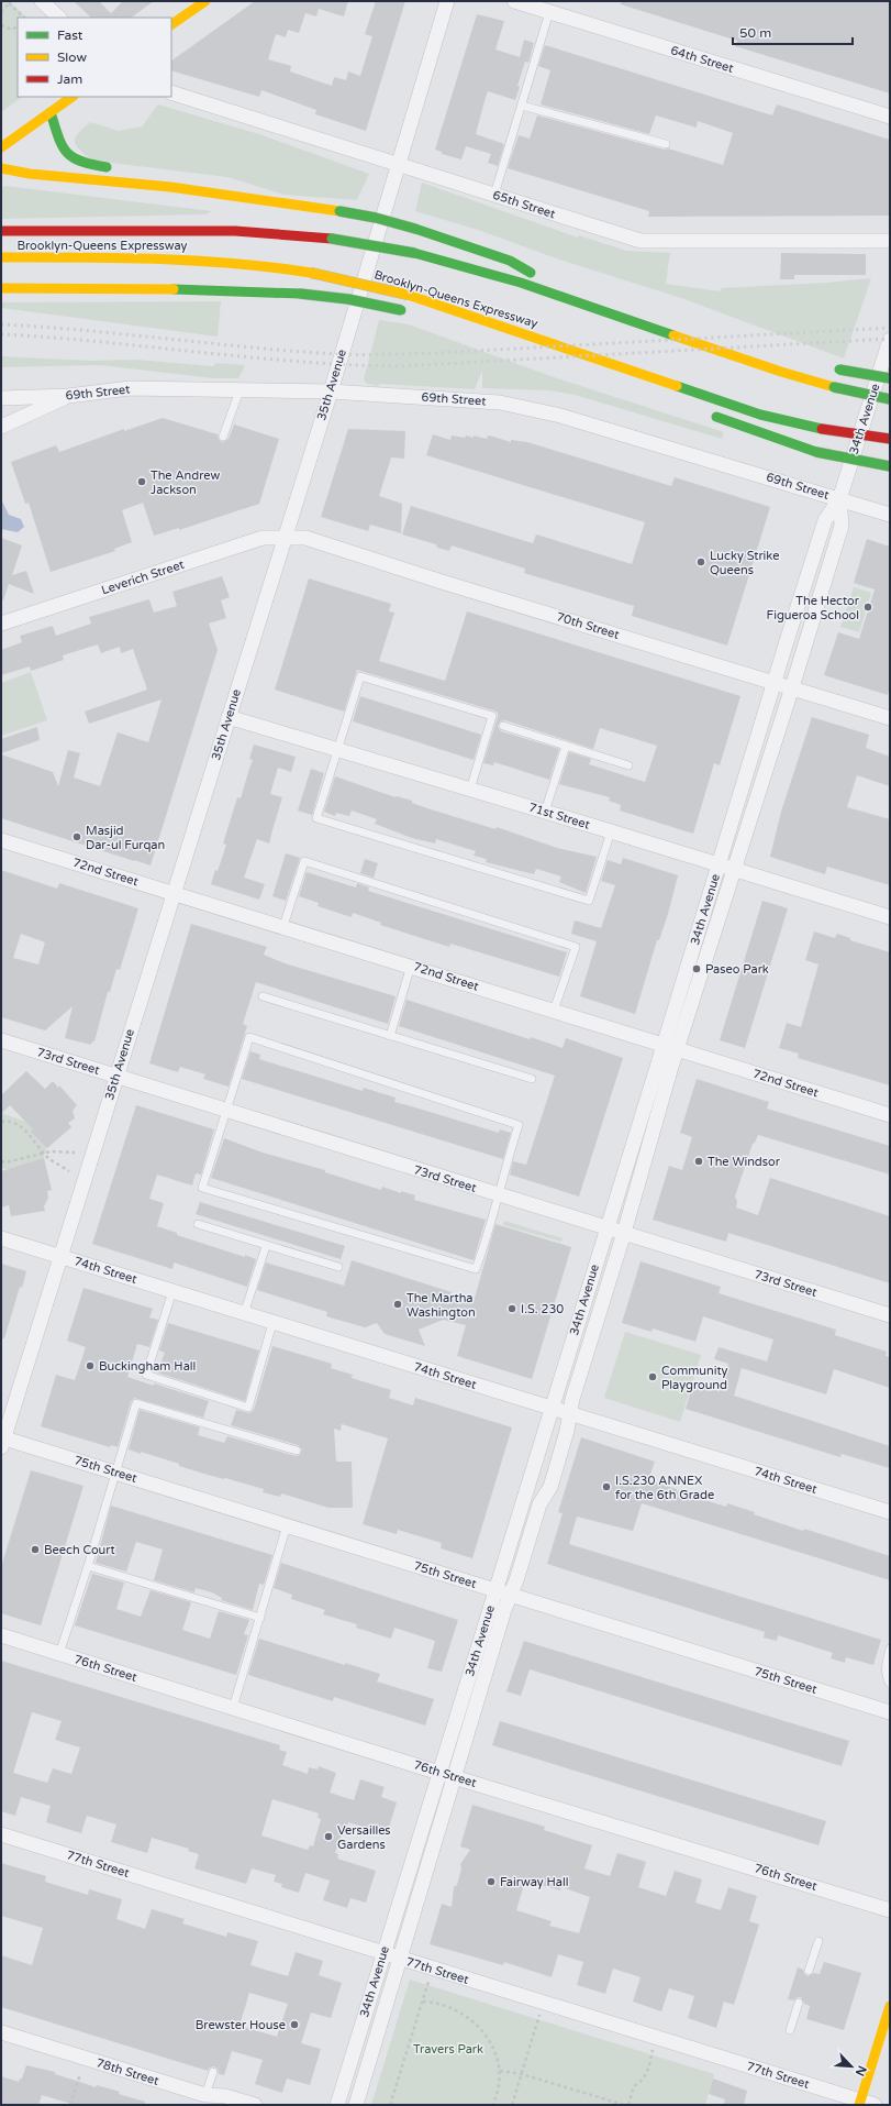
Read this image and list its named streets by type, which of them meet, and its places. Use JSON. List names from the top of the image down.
{
  "streets": {
    "main road": ["Brooklyn-Queens Expressway"],
    "street": [
      "64th Street",
      "65th Street",
      "35th Avenue",
      "69th Street",
      "34th Avenue",
      "Leverich Street",
      "70th Street",
      "71st Street",
      "72nd Street",
      "73rd Street",
      "74th Street",
      "75th Street",
      "76th Street",
      "77th Street",
      "78th Street"
    ]
  },
  "crossings": [
    ["65th Street", "35th Avenue"],
    ["35th Avenue", "69th Street"],
    ["35th Avenue", "Leverich Street"],
    ["35th Avenue", "70th Street"],
    ["35th Avenue", "71st Street"],
    ["35th Avenue", "72nd Street"],
    ["35th Avenue", "73rd Street"],
    ["35th Avenue", "74th Street"],
    ["35th Avenue", "75th Street"],
    ["69th Street", "34th Avenue"],
    ["34th Avenue", "70th Street"],
    ["34th Avenue", "71st Street"],
    ["34th Avenue", "72nd Street"],
    ["34th Avenue", "73rd Street"],
    ["34th Avenue", "74th Street"],
    ["34th Avenue", "75th Street"],
    ["34th Avenue", "76th Street"],
    ["34th Avenue", "77th Street"],
    ["Leverich Street", "70th Street"]
  ],
  "parks": ["Travers Park"],
  "places": [
    "The Andrew Jackson",
    "Lucky Strike Queens",
    "The Hector Figueroa School",
    "Masjid Dar-ul Furqan",
    "Paseo Park",
    "The Windsor",
    "The Martha Washington",
    "I.S. 230",
    "Buckingham Hall",
    "Community Playground",
    "I.S.230 ANNEX for the 6th Grade",
    "Beech Court",
    "Versailles Gardens",
    "Fairway Hall",
    "Brewster House"
  ],
  "legend": ["Fast", "Slow", "Jam"],
  "scale_bar": "50 m",
  "north": "bottom right"
}
